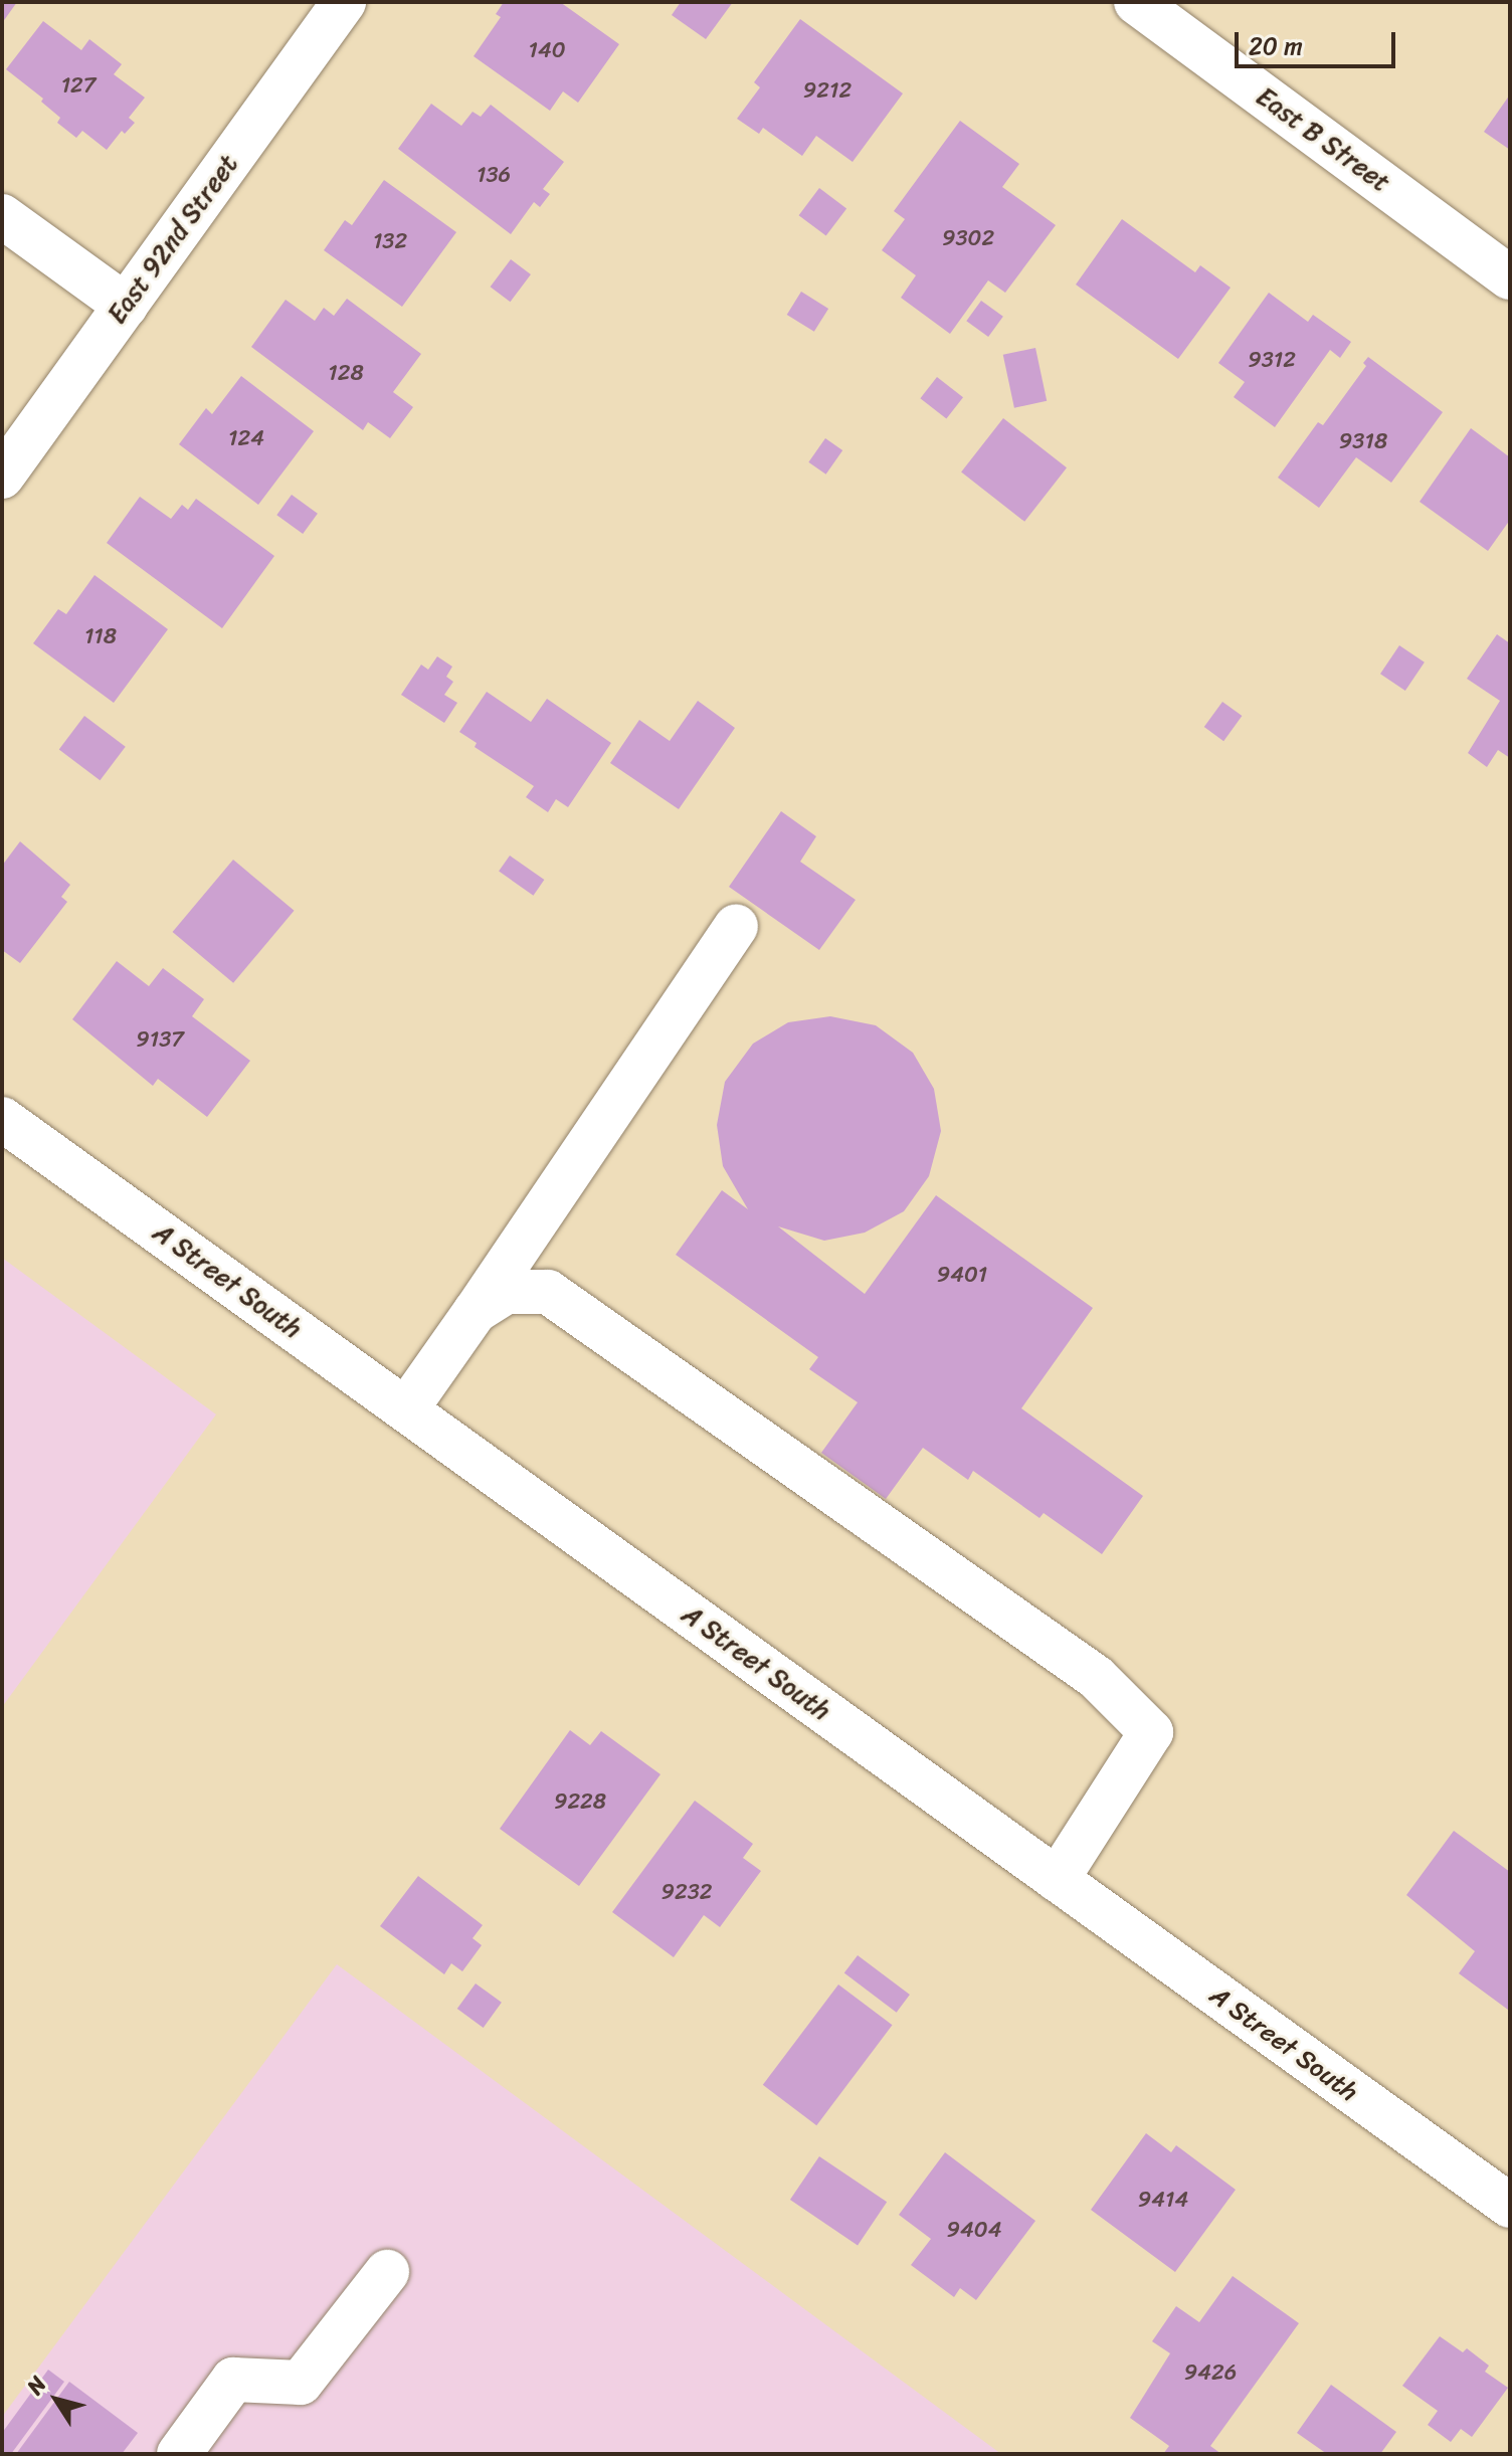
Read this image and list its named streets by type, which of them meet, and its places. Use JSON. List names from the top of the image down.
{
  "streets": {
    "street": ["East B Street", "East 92nd Street", "A Street South"]
  },
  "house_numbers": [
    "140",
    "127",
    "9212",
    "136",
    "9302",
    "132",
    "9312",
    "128",
    "124",
    "9318",
    "118",
    "9137",
    "9401",
    "9228",
    "9232",
    "9414",
    "9404",
    "9426"
  ],
  "scale_bar": "20 m",
  "north": "top left"
}
